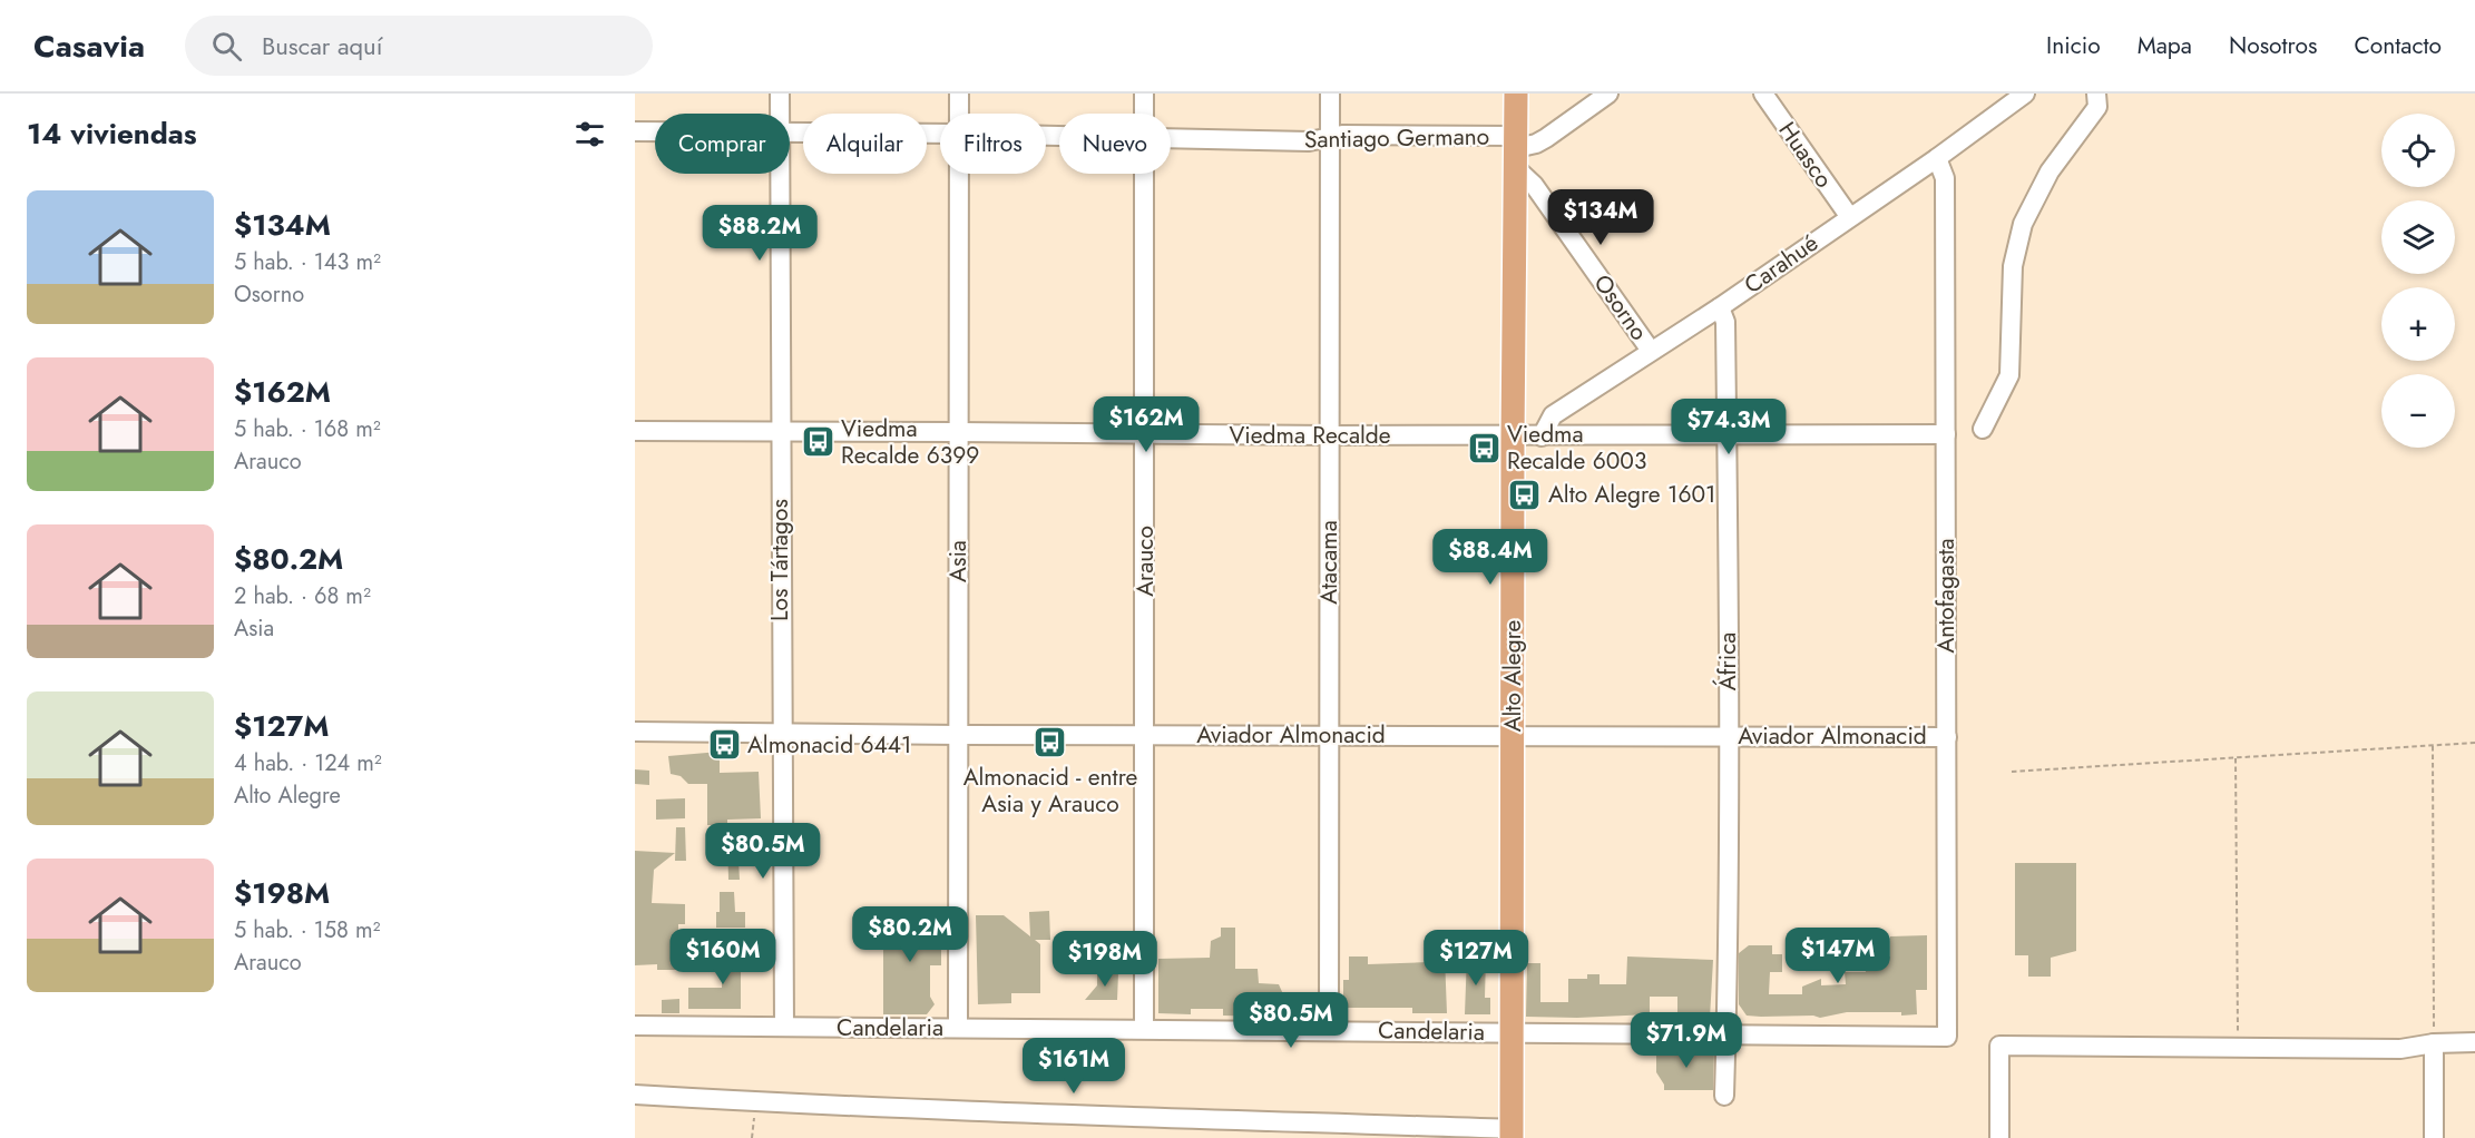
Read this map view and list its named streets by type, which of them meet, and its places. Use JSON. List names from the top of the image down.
{
  "streets": {
    "main road": ["Alto Alegre"],
    "street": [
      "Santiago Germano",
      "Huasco",
      "Carahué",
      "Osorno",
      "Viedma Recalde",
      "Los Tártagos",
      "Asia",
      "Arauco",
      "Atacama",
      "Antofagasta",
      "África",
      "Aviador Almonacid",
      "Candelaria"
    ]
  },
  "crossings": [
    ["Santiago Germano", "Osorno"],
    ["Santiago Germano", "Atacama"],
    ["Santiago Germano", "Alto Alegre"],
    ["Huasco", "Carahué"],
    ["Carahué", "Osorno"],
    ["Carahué", "Viedma Recalde"],
    ["Carahué", "Antofagasta"],
    ["Carahué", "África"],
    ["Osorno", "Alto Alegre"],
    ["Viedma Recalde", "Los Tártagos"],
    ["Viedma Recalde", "Asia"],
    ["Viedma Recalde", "Arauco"],
    ["Viedma Recalde", "Atacama"],
    ["Viedma Recalde", "Antofagasta"],
    ["Viedma Recalde", "África"],
    ["Viedma Recalde", "Alto Alegre"],
    ["Los Tártagos", "Aviador Almonacid"],
    ["Los Tártagos", "Candelaria"],
    ["Asia", "Aviador Almonacid"],
    ["Asia", "Candelaria"],
    ["Arauco", "Aviador Almonacid"],
    ["Arauco", "Candelaria"],
    ["Atacama", "Aviador Almonacid"],
    ["Atacama", "Candelaria"],
    ["Antofagasta", "Aviador Almonacid"],
    ["Antofagasta", "Candelaria"],
    ["África", "Aviador Almonacid"],
    ["África", "Candelaria"],
    ["Alto Alegre", "Aviador Almonacid"],
    ["Alto Alegre", "Candelaria"]
  ],
  "places": {
    "bus stop": [
      "Viedma Recalde 6399",
      "Viedma Recalde 6003",
      "Alto Alegre 1601",
      "Almonacid - entre Asia y Arauco",
      "Almonacid 6441"
    ]
  },
  "page": {
    "header": "Casavia",
    "search": "Buscar aquí",
    "nav": [
      "Inicio",
      "Mapa",
      "Nosotros",
      "Contacto"
    ],
    "heading": "14 viviendas",
    "map_buttons": ["+", "−"],
    "chip": [
      "Comprar",
      "Alquilar",
      "Filtros",
      "Nuevo"
    ],
    "list": [
      {
        "name": "$134M",
        "note": "5 hab. · 143 m² · Osorno"
      },
      {
        "name": "$162M",
        "note": "5 hab. · 168 m² · Arauco"
      },
      {
        "name": "$80.2M",
        "note": "2 hab. · 68 m² · Asia"
      },
      {
        "name": "$127M",
        "note": "4 hab. · 124 m² · Alto Alegre"
      },
      {
        "name": "$198M",
        "note": "5 hab. · 158 m² · Arauco"
      }
    ],
    "price": [
      "$134M",
      "$88.2M",
      "$162M",
      "$74.3M",
      "$88.4M",
      "$80.5M",
      "$80.2M",
      "$147M",
      "$160M",
      "$127M",
      "$198M",
      "$80.5M",
      "$71.9M",
      "$161M"
    ]
  }
}
